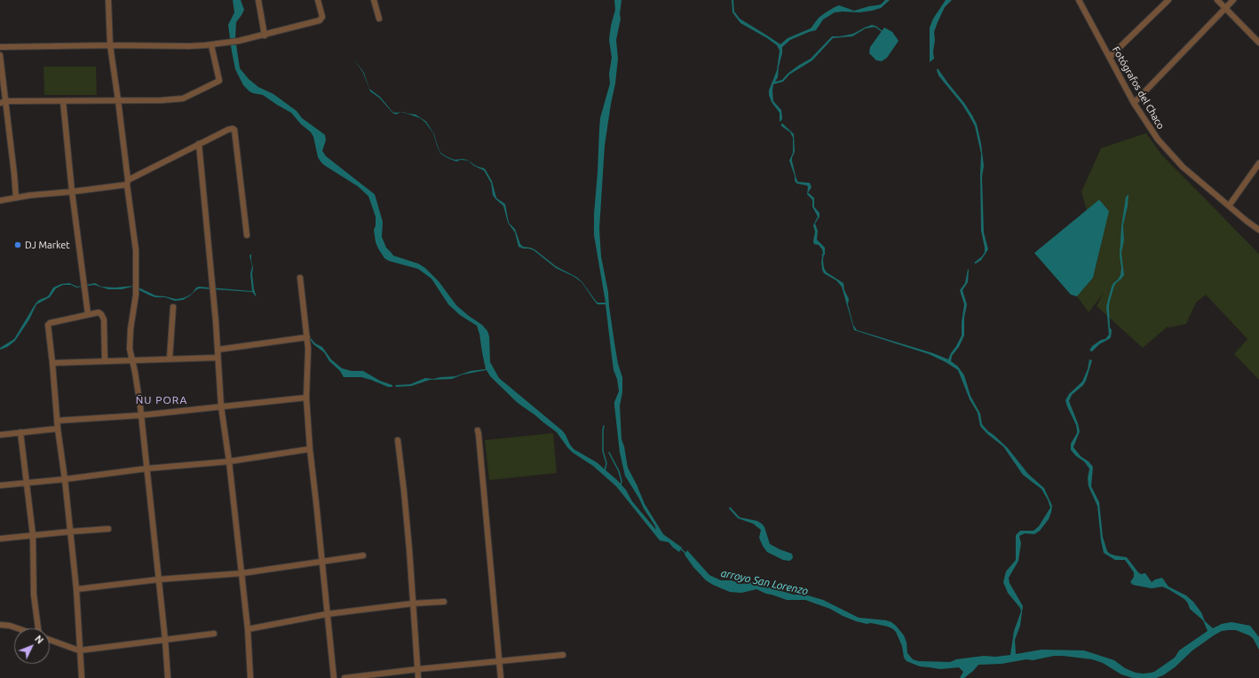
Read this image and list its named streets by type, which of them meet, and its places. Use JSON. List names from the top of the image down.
{
  "streets": {
    "street": ["Fotógrafos del Chaco"]
  },
  "districts": ["ÑU PORA"],
  "water": ["arroyo San Lorenzo"],
  "places": ["DJ Market"],
  "north": "top right"
}
